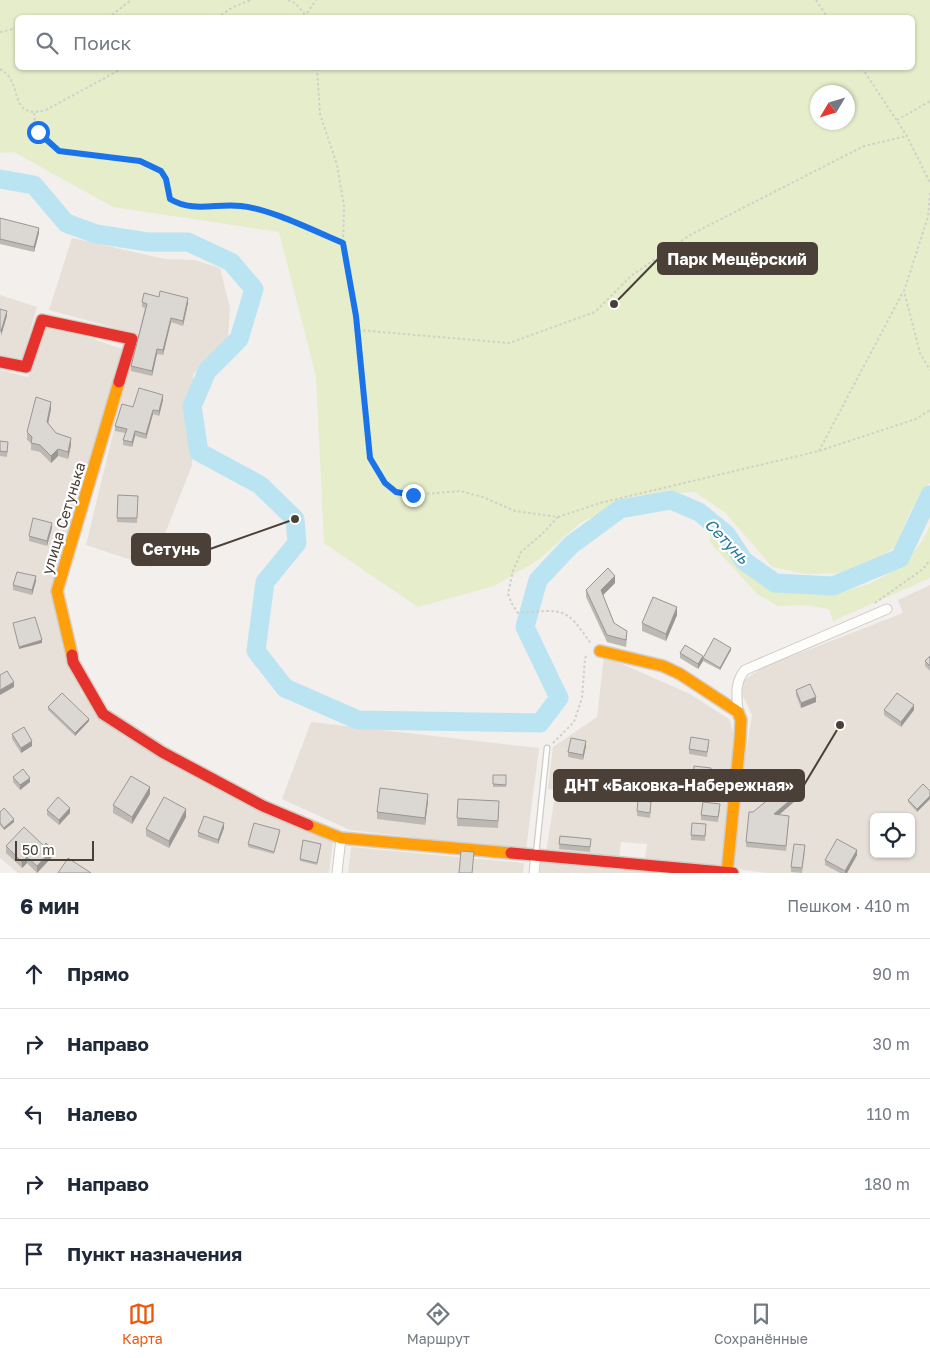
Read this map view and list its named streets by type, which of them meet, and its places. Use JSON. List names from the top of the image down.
{
  "streets": {
    "street": ["улица Сетунька"]
  },
  "water": ["Сетунь"],
  "places": ["Парк Мещёрский", "Сетунь", "ДНТ «Баковка-Набережная»"],
  "scale_bar": "50 m",
  "north": "bottom left",
  "page": {
    "search": "Поиск",
    "scale": "50 m",
    "heading": ["6 мин", "Пешком · 410 m"],
    "list": [
      ["Прямо", "90 m"],
      ["Направо", "30 m"],
      ["Налево", "110 m"],
      ["Направо", "180 m"],
      "Пункт назначения"
    ],
    "nav": ["Карта", "Маршрут", "Сохранённые"]
  }
}
